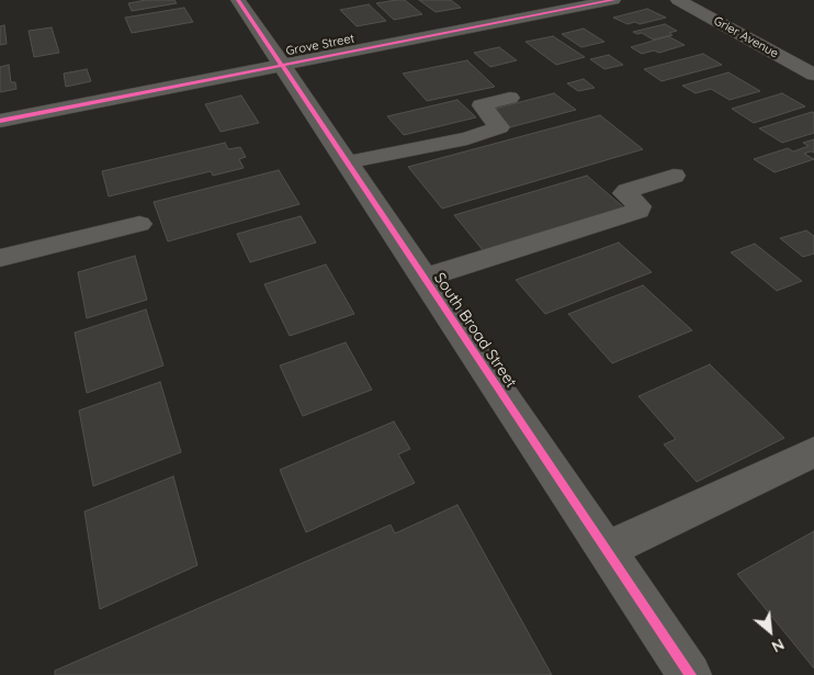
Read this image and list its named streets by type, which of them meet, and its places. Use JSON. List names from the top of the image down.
{
  "streets": {
    "street": ["Grier Avenue", "Grove Street", "South Broad Street"]
  },
  "crossings": [
    ["Grove Street", "South Broad Street"]
  ],
  "north": "bottom right"
}
